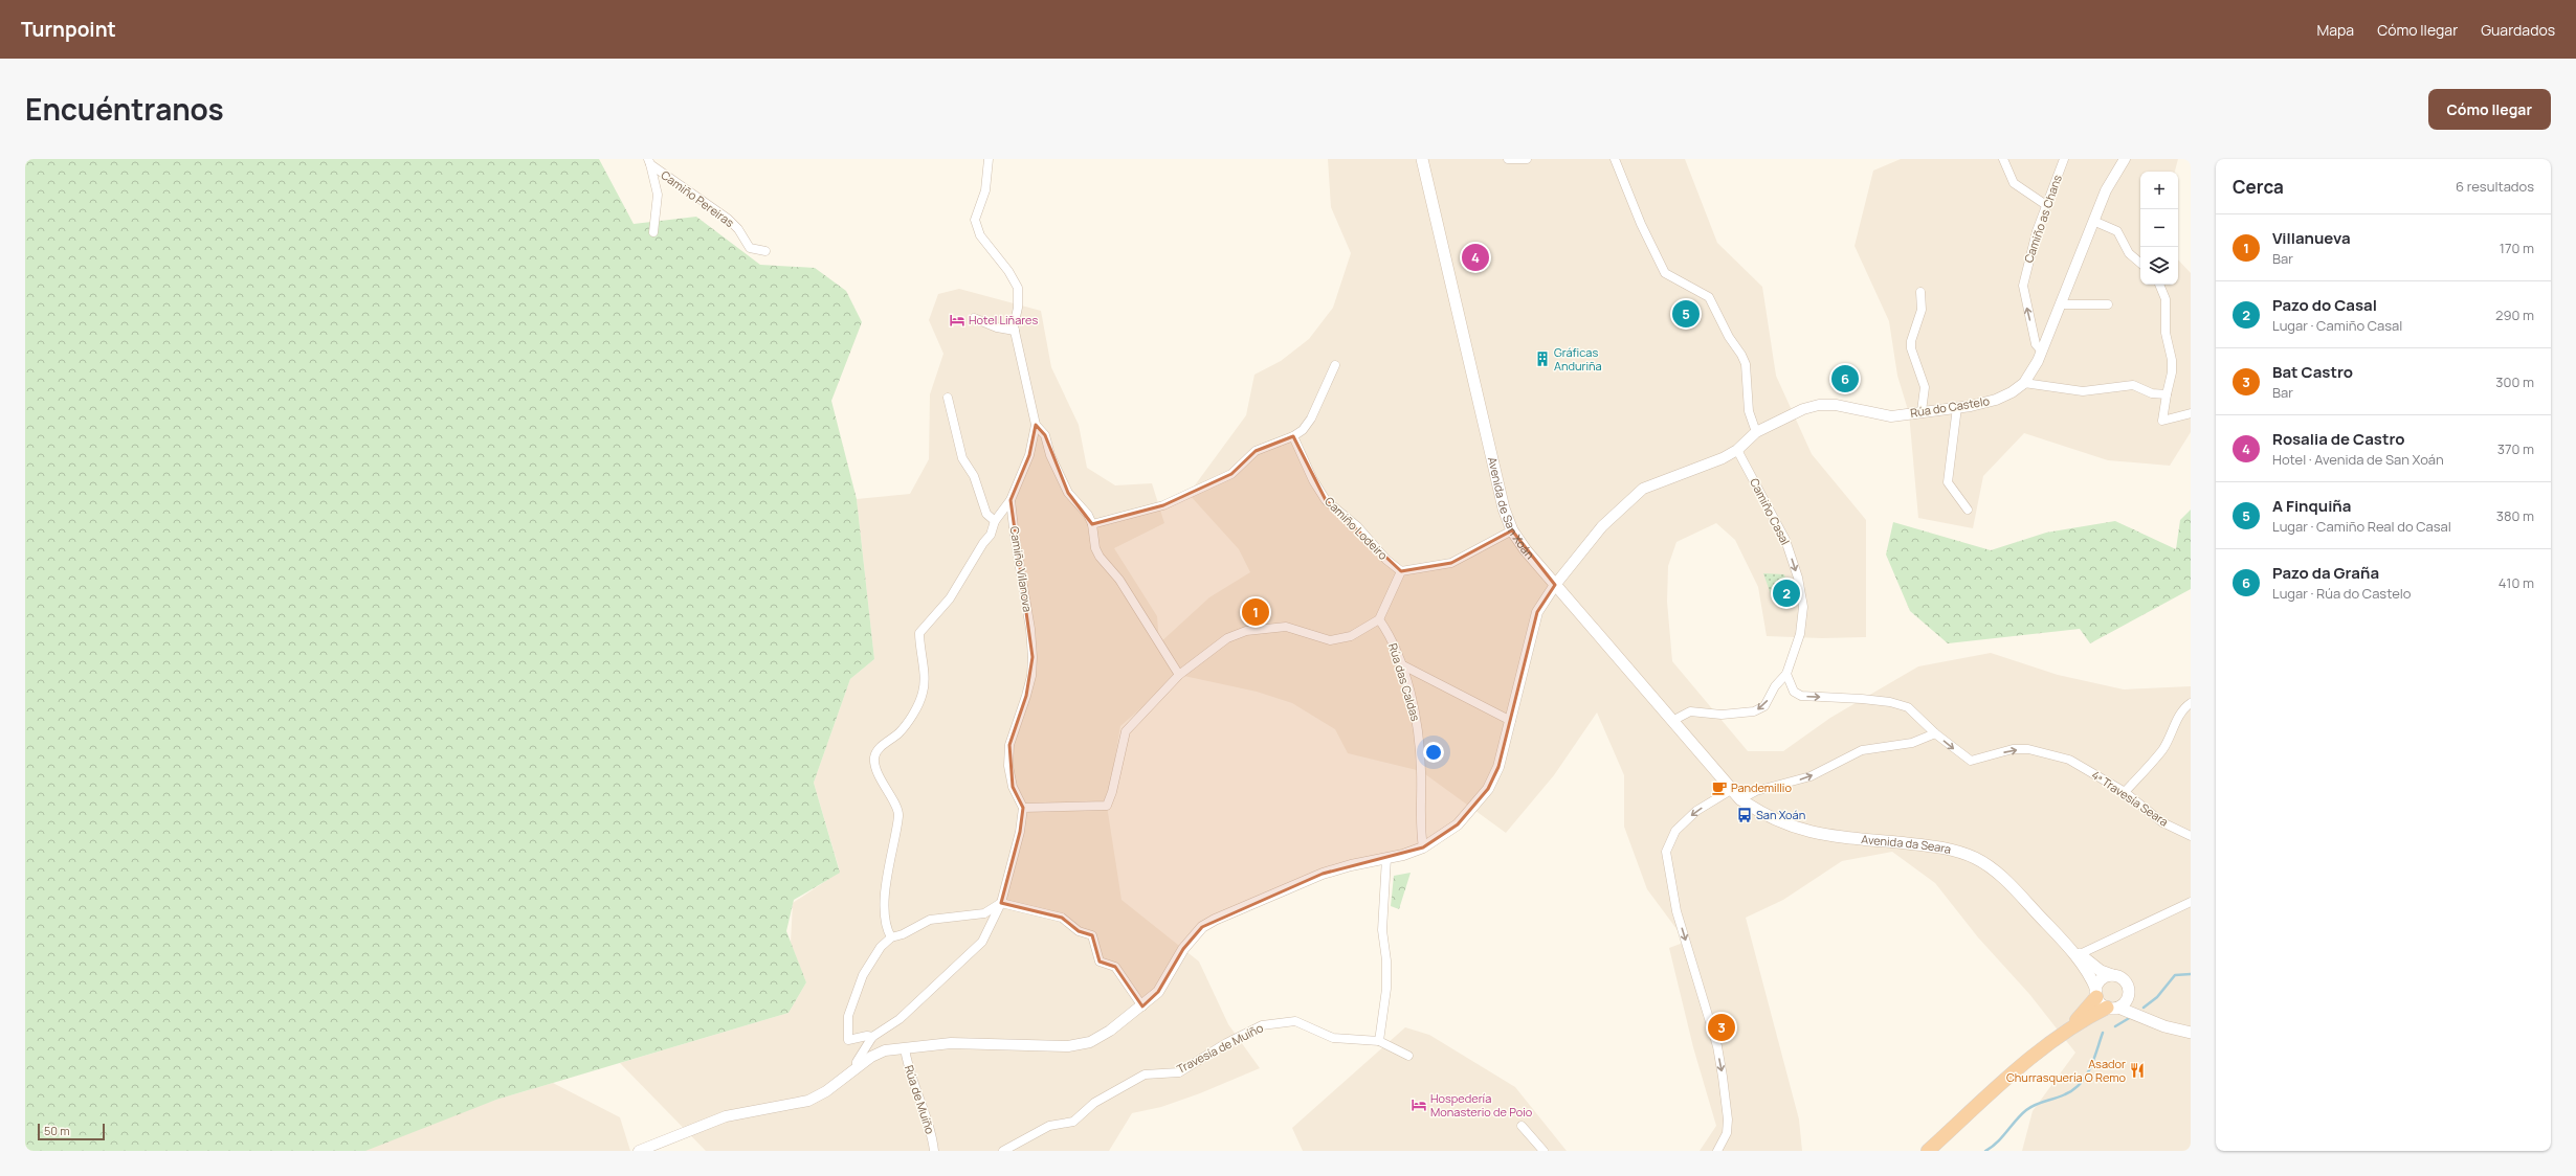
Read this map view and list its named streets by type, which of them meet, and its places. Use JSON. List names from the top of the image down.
{
  "streets": {
    "main road": ["Avenida de San Xoán", "Avenida da Seara"],
    "street": [
      "Camiño Pereiras",
      "Camiño as Chans",
      "Rúa do Castelo",
      "Camiño Casal",
      "Camiño Lodeiro",
      "Camiño Vilanova",
      "Rúa das Caldas",
      "4ª Travesía Seara",
      "Travesía de Muíño",
      "Rúa de Muíño"
    ]
  },
  "crossings": [
    ["Camiño as Chans", "Rúa do Castelo"],
    ["Rúa do Castelo", "Avenida de San Xoán"],
    ["Rúa do Castelo", "Camiño Casal"],
    ["Rúa do Castelo", "Rúa das Caldas"],
    ["Rúa do Castelo", "Rúa de Muíño"],
    ["Avenida de San Xoán", "Avenida da Seara"]
  ],
  "one_way": ["Camiño as Chans", "Camiño Casal", "4ª Travesía Seara"],
  "places": {
    "hotel": ["Hotel Liñares", "Hospedería Monasterio de Poio"],
    "building": ["Gráficas Anduriña"],
    "cafe": ["Pandemillio"],
    "bus stop": ["San Xoán"],
    "restaurant": ["Asador Churrasquería O Remo"]
  },
  "scale_bar": "50 m",
  "page": {
    "header": "Turnpoint",
    "nav": ["Mapa", "Cómo llegar", "Guardados"],
    "title": "Encuéntranos",
    "buttons": "Cómo llegar",
    "heading": ["Cerca", "6 resultados"],
    "map_buttons": ["+", "−"],
    "list": [
      {
        "mark": "1",
        "name": "Villanueva",
        "note": "Bar",
        "value": "170 m"
      },
      {
        "mark": "2",
        "name": "Pazo do Casal",
        "note": "Lugar · Camiño Casal",
        "value": "290 m"
      },
      {
        "mark": "3",
        "name": "Bat Castro",
        "note": "Bar",
        "value": "300 m"
      },
      {
        "mark": "4",
        "name": "Rosalia de Castro",
        "note": "Hotel · Avenida de San Xoán",
        "value": "370 m"
      },
      {
        "mark": "5",
        "name": "A Finquiña",
        "note": "Lugar · Camiño Real do Casal",
        "value": "380 m"
      },
      {
        "mark": "6",
        "name": "Pazo da Graña",
        "note": "Lugar · Rúa do Castelo",
        "value": "410 m"
      }
    ],
    "pins": [
      "4",
      "5",
      "6",
      "2",
      "1",
      "3"
    ],
    "scale": "50 m"
  }
}
